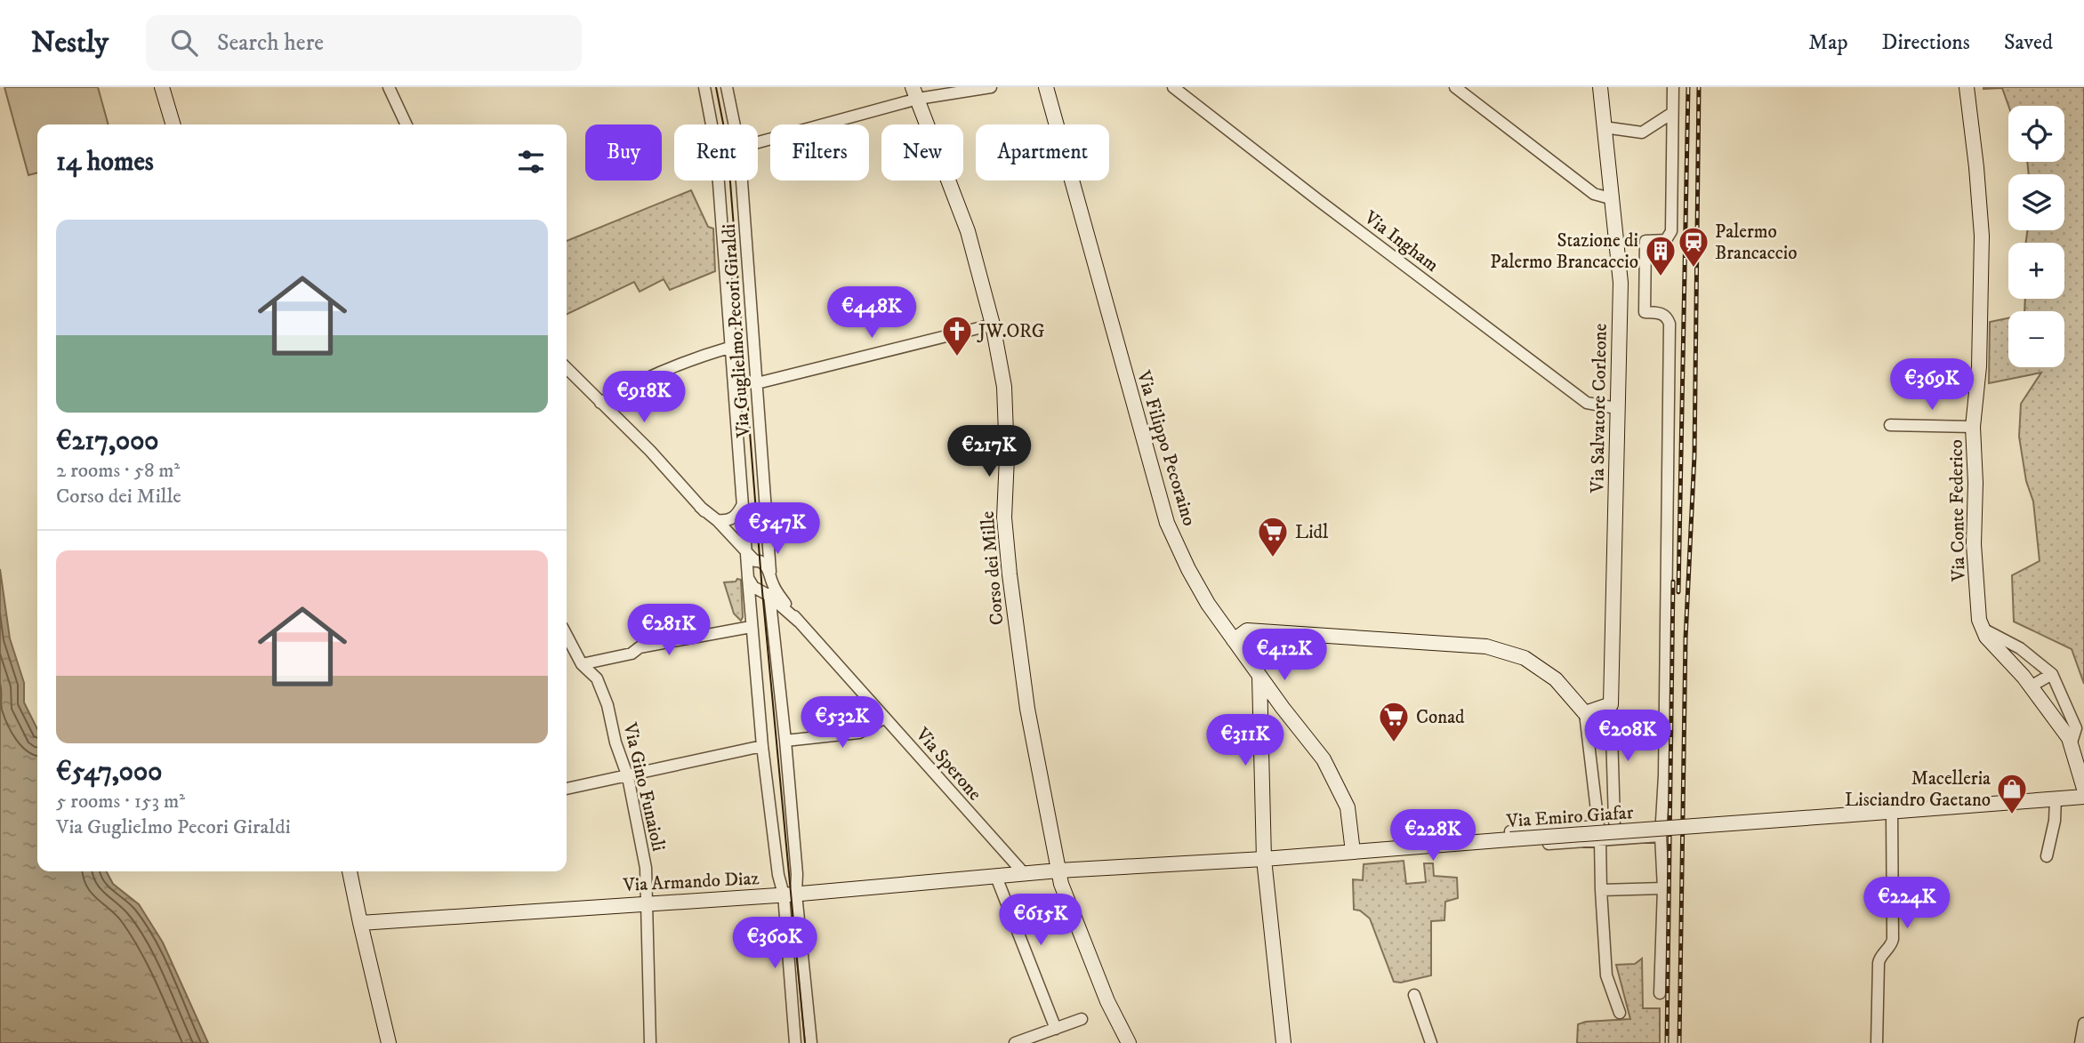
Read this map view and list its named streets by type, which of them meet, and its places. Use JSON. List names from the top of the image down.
{
  "streets": {
    "street": [
      "Via Ingham",
      "Via Guglielmo Pecori Giraldi",
      "Via Salvatore Corleone",
      "Via Filippo Pecoraino",
      "Via Conte Federico",
      "Corso dei Mille",
      "Via Sperone",
      "Via Gino Funaioli",
      "Via Emiro Giafar",
      "Via Armando Diaz"
    ]
  },
  "crossings": [
    ["Via Ingham", "Via Salvatore Corleone"],
    ["Via Guglielmo Pecori Giraldi", "Via Armando Diaz"],
    ["Via Filippo Pecoraino", "Via Emiro Giafar"],
    ["Corso dei Mille", "Via Emiro Giafar"],
    ["Via Sperone", "Via Emiro Giafar"],
    ["Via Sperone", "Via Armando Diaz"],
    ["Via Gino Funaioli", "Via Armando Diaz"],
    ["Via Emiro Giafar", "Via Armando Diaz"]
  ],
  "places": {
    "station": ["Palermo Brancaccio"],
    "building": ["Stazione di Palermo Brancaccio"],
    "church": ["JW.ORG"],
    "supermarket": ["Lidl", "Conad"],
    "shop": ["Macelleria Lisciandro Gaetano"]
  },
  "page": {
    "header": "Nestly",
    "search": "Search here",
    "nav": ["Map", "Directions", "Saved"],
    "map_buttons": ["+", "−"],
    "chip": [
      "Buy",
      "Rent",
      "Filters",
      "New",
      "Apartment"
    ],
    "heading": "14 homes",
    "list": [
      {
        "name": "€217,000",
        "note": "2 rooms · 58 m² · Corso dei Mille"
      },
      {
        "name": "€547,000",
        "note": "5 rooms · 153 m² · Via Guglielmo Pecori Giraldi"
      }
    ],
    "price": [
      "€448K",
      "€369K",
      "€918K",
      "€217K",
      "€547K",
      "€281K",
      "€412K",
      "€532K",
      "€208K",
      "€311K",
      "€228K",
      "€224K",
      "€615K",
      "€360K"
    ]
  }
}
